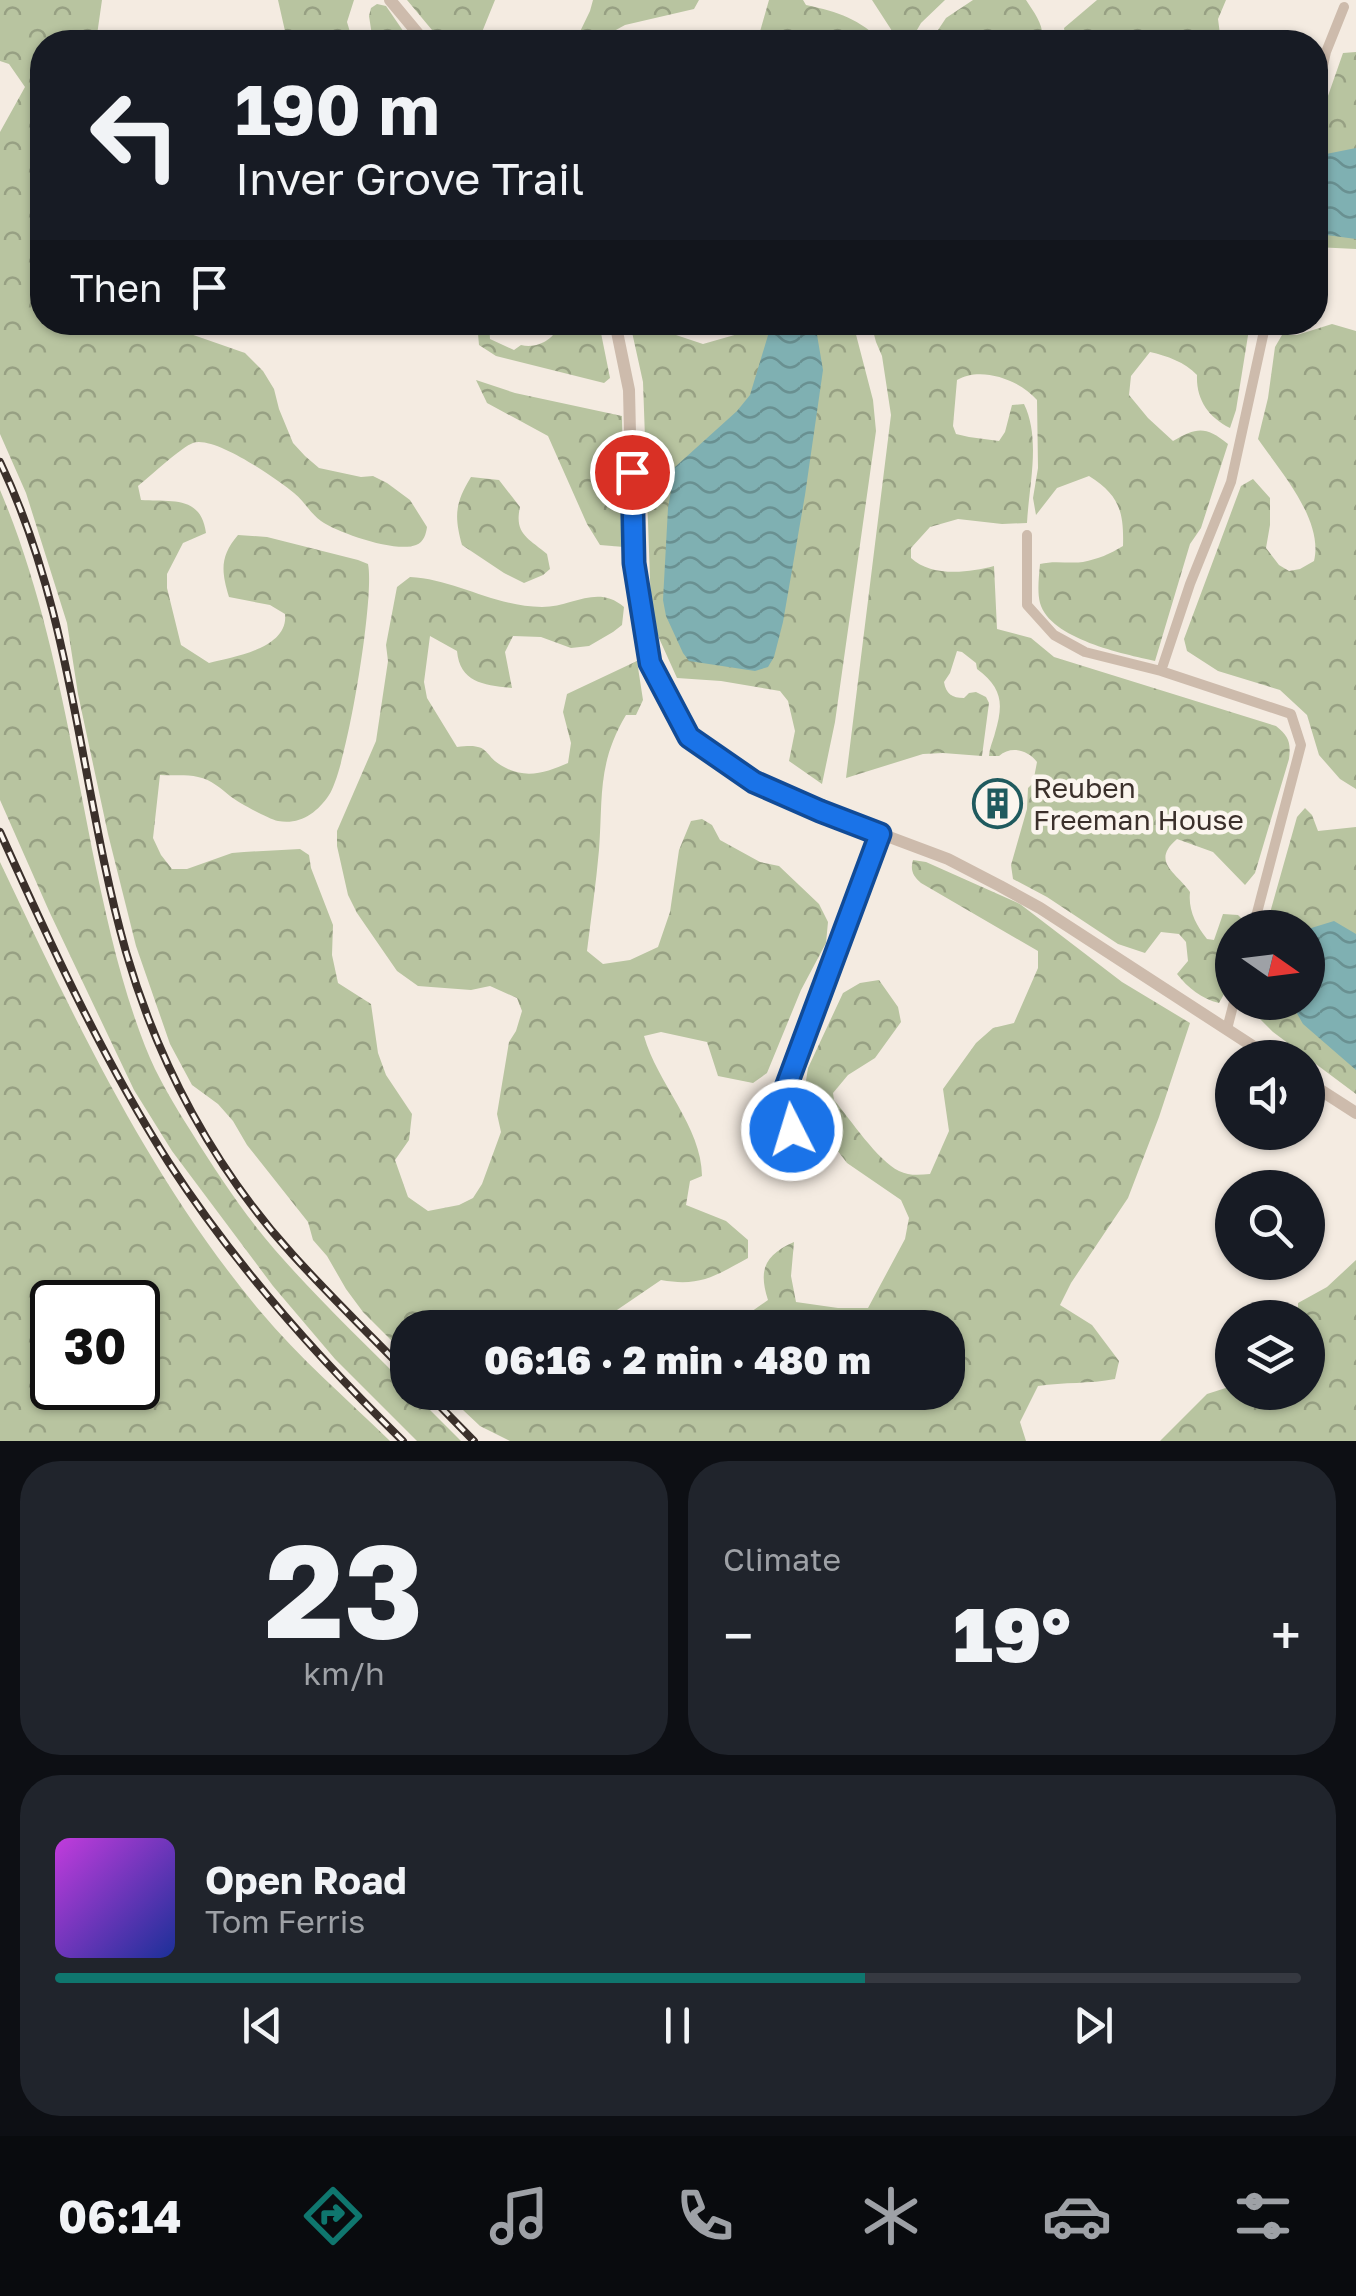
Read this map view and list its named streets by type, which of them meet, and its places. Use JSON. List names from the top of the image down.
{
  "places": {
    "building": ["Reuben Freeman House"]
  },
  "north": "right",
  "page": {
    "turn": ["190 m", "Inver Grove Trail"],
    "then": "Then",
    "limit": "30",
    "trip": "06:16 · 2 min · 480 m",
    "tile": [
      ["23", "km/h"],
      "Climate"
    ],
    "heat": ["−", "19°", "+"],
    "song": ["Open Road", "Tom Ferris"],
    "tabs": "06:14"
  }
}
